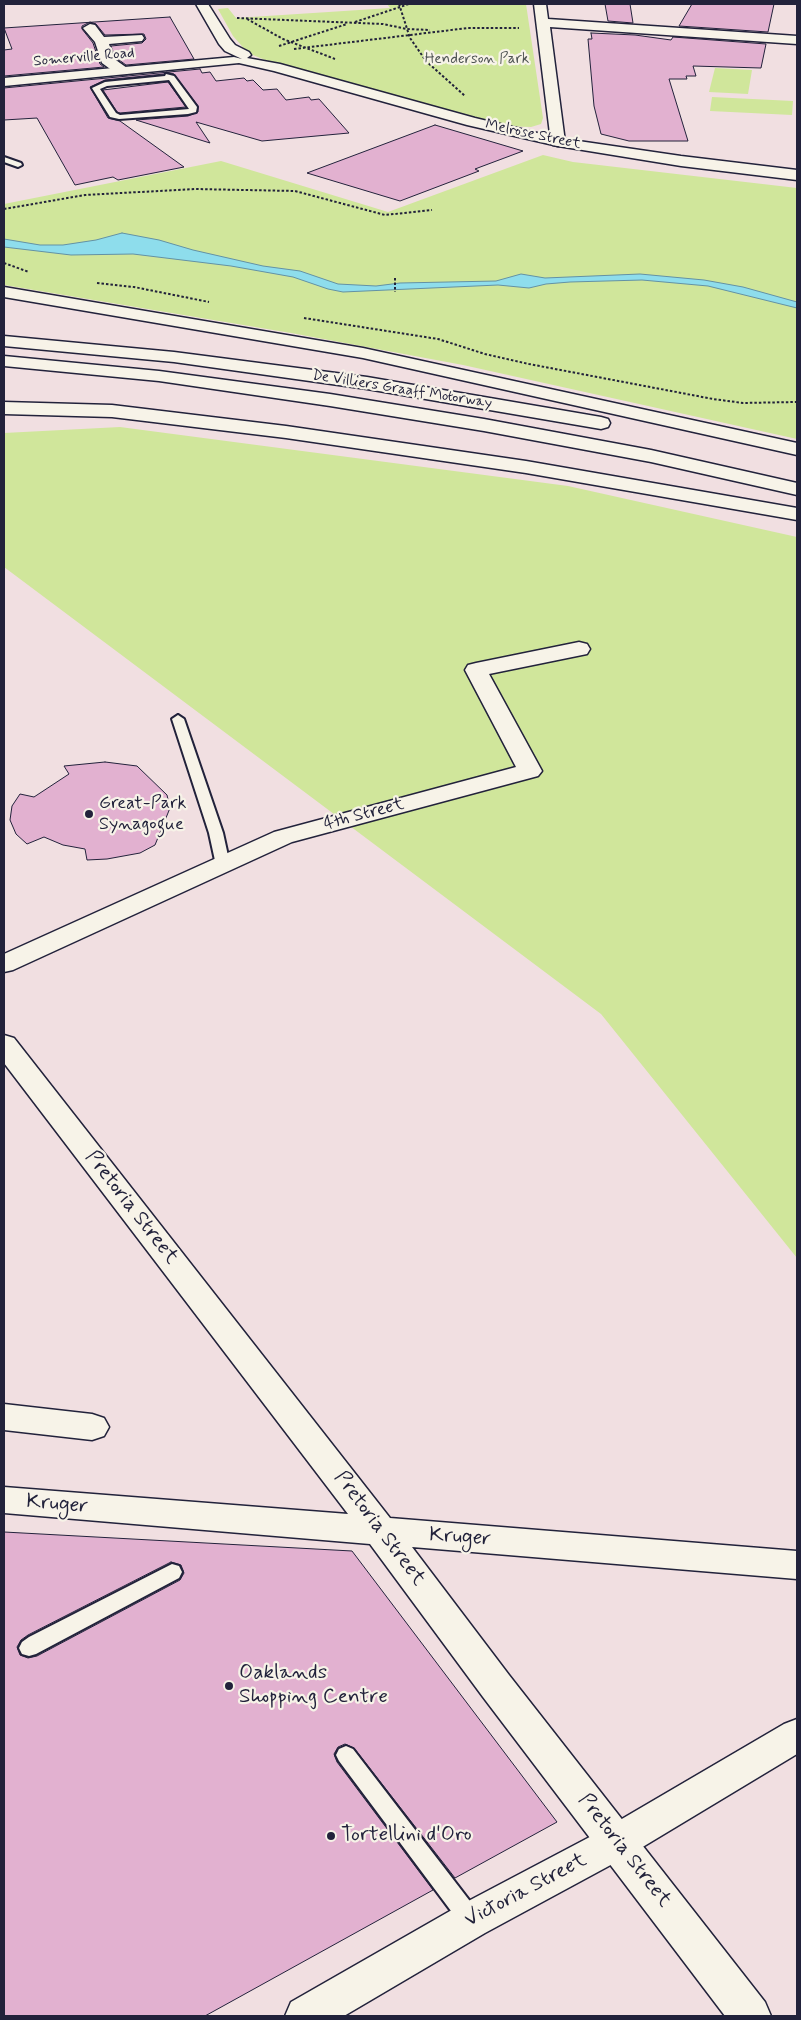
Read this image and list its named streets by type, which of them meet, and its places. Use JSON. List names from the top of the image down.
{
  "streets": {
    "main road": [
      "Somerville Road",
      "Melrose Street",
      "De Villiers Graaff Motorway",
      "4th Street",
      "Pretoria Street",
      "Kruger",
      "Victoria Street"
    ]
  },
  "crossings": [
    ["Somerville Road", "Melrose Street"],
    ["Pretoria Street", "Kruger"],
    ["Pretoria Street", "Victoria Street"]
  ],
  "parks": ["Henderson Park"],
  "places": ["Great-Park Synagogue", "Oaklands Shopping Centre", "Tortellini d'Oro"]
}
